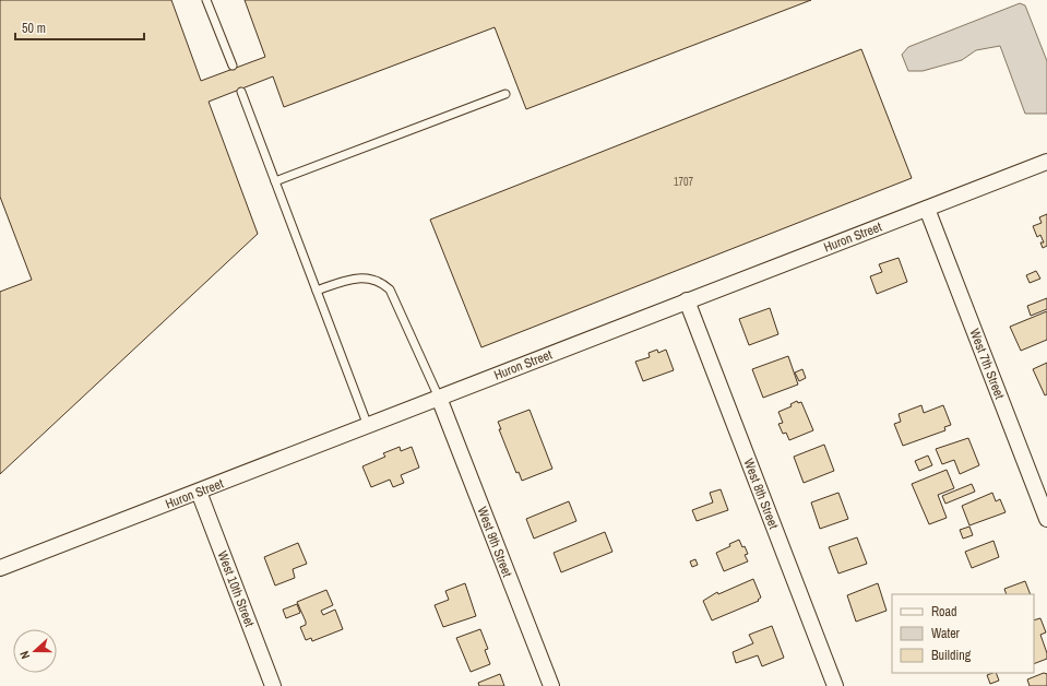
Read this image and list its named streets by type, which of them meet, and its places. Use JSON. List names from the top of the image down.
{
  "streets": {
    "street": [
      "Huron Street",
      "West 7th Street",
      "West 8th Street",
      "West 9th Street",
      "West 10th Street"
    ]
  },
  "crossings": [
    ["Huron Street", "West 7th Street"],
    ["Huron Street", "West 8th Street"],
    ["Huron Street", "West 9th Street"],
    ["Huron Street", "West 10th Street"]
  ],
  "house_numbers": ["1707"],
  "legend": ["Road", "Water", "Building"],
  "scale_bar": "50 m",
  "north": "left"
}
